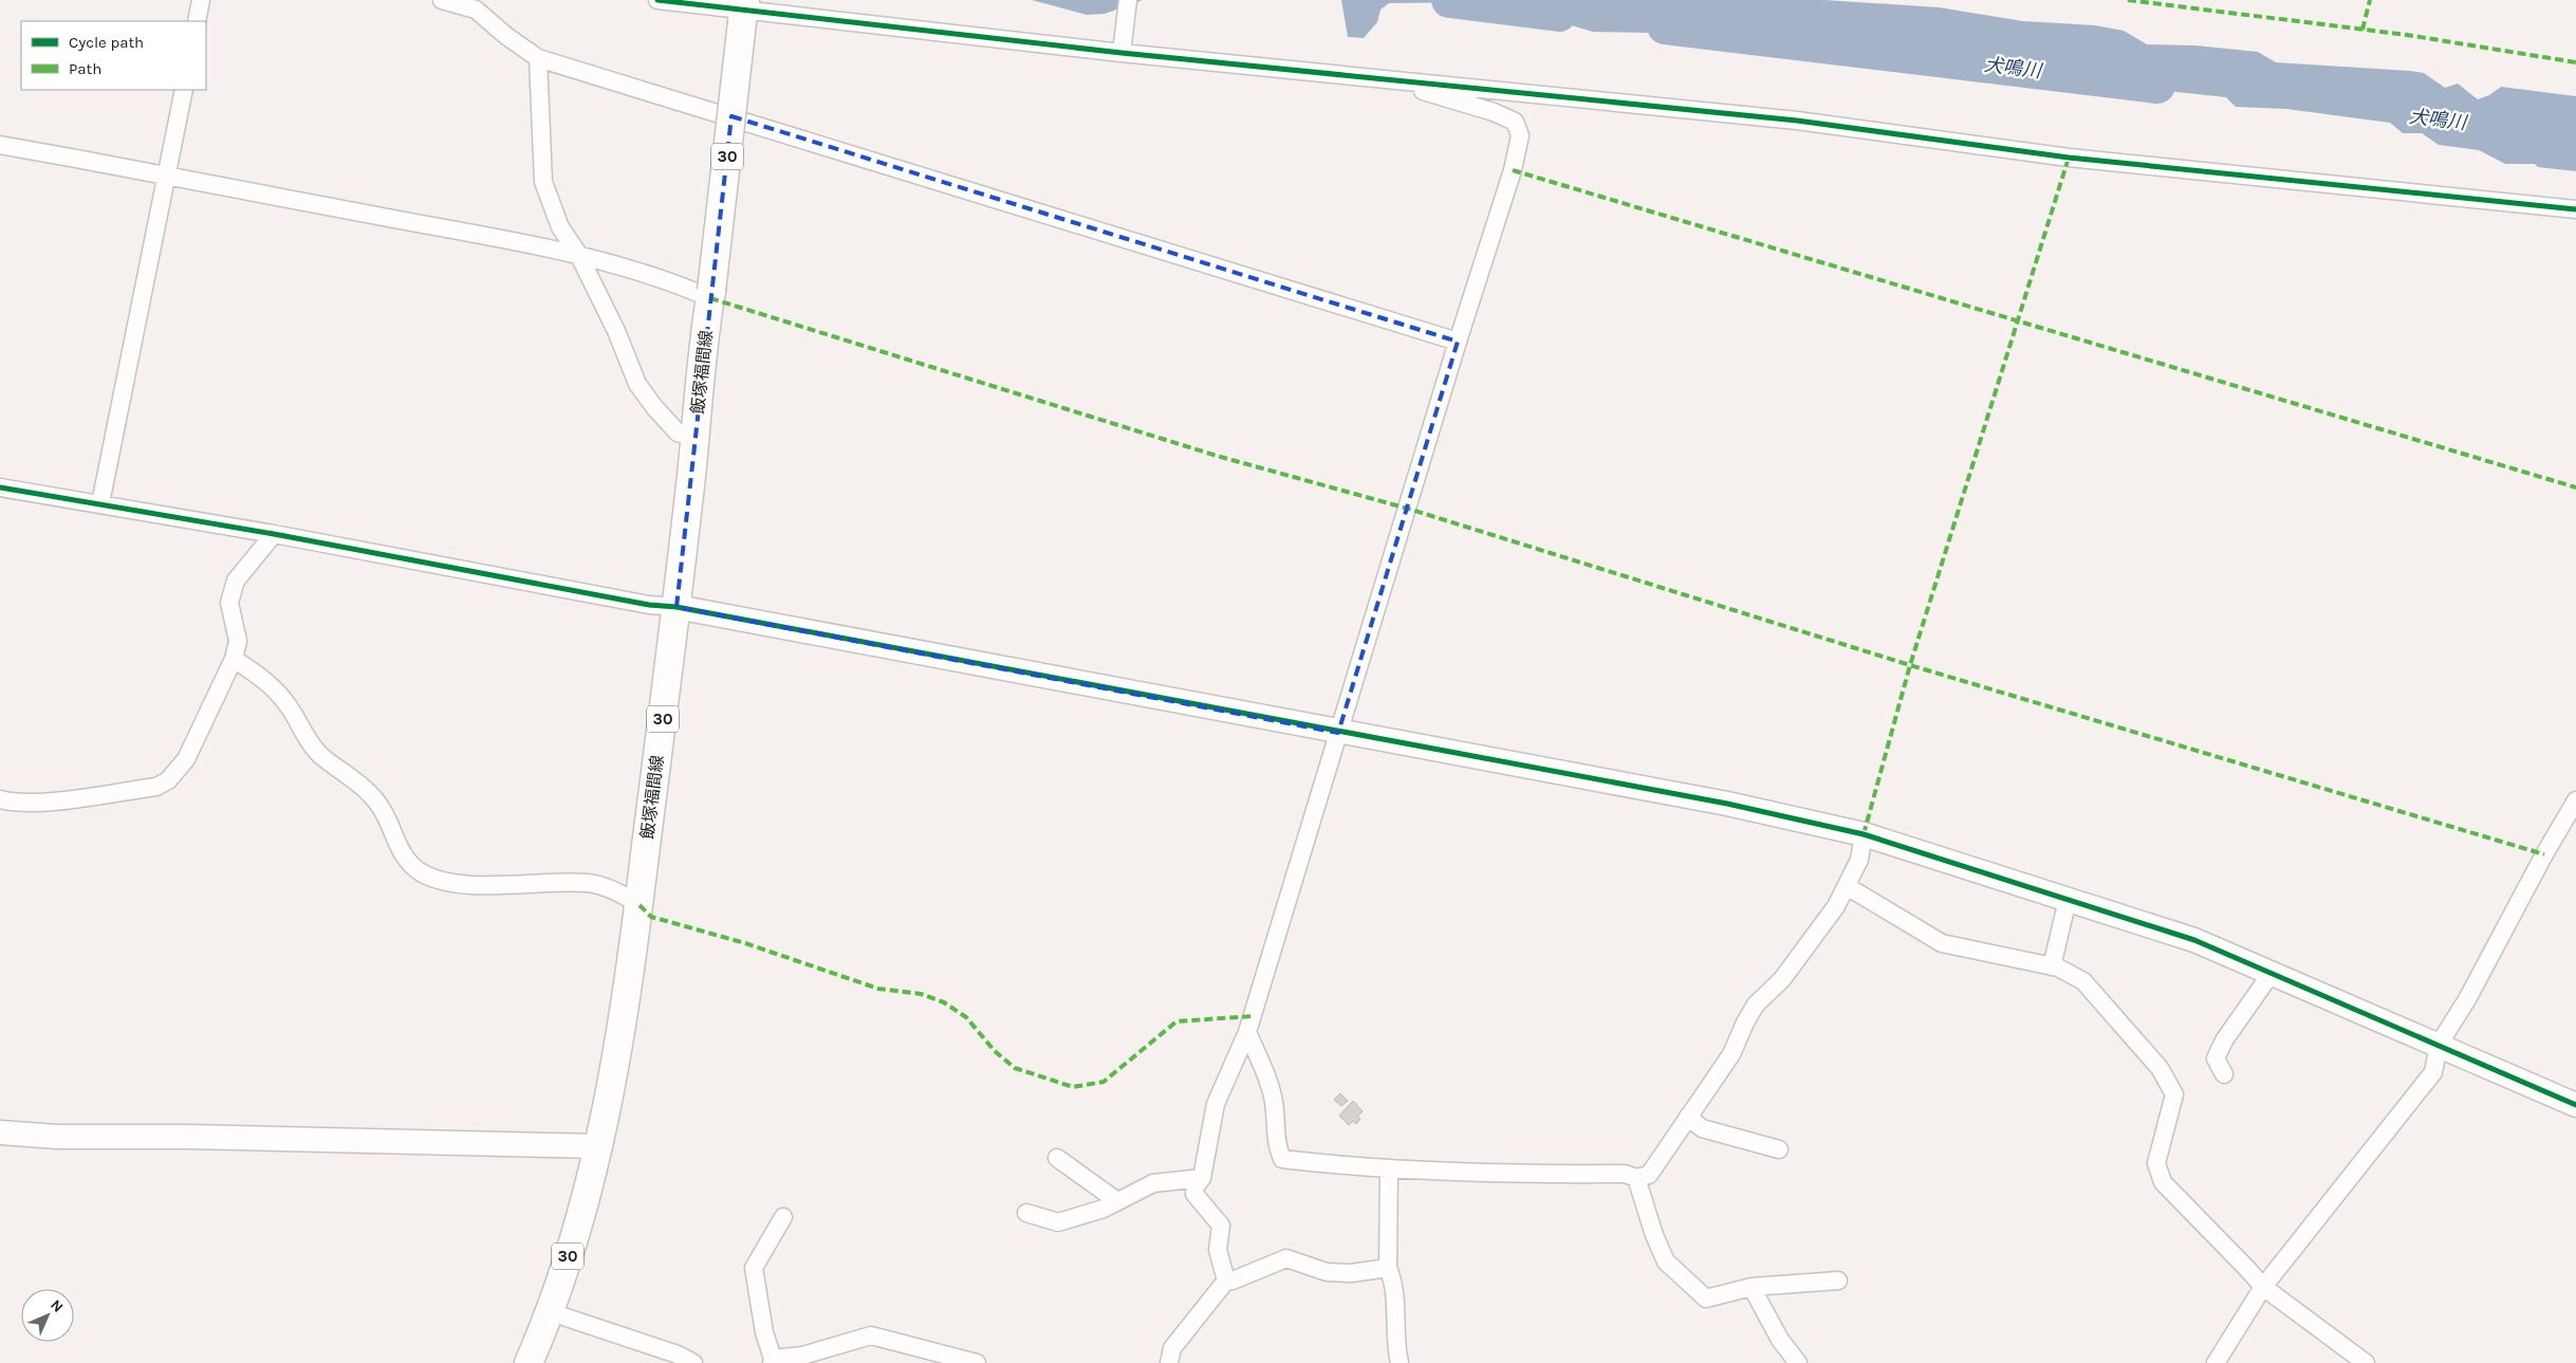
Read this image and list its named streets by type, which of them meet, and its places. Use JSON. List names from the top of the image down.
{
  "streets": {
    "main road": ["30", "飯塚福間線"]
  },
  "water": ["犬鳴川"],
  "legend": ["Cycle path", "Path"],
  "north": "top right"
}
